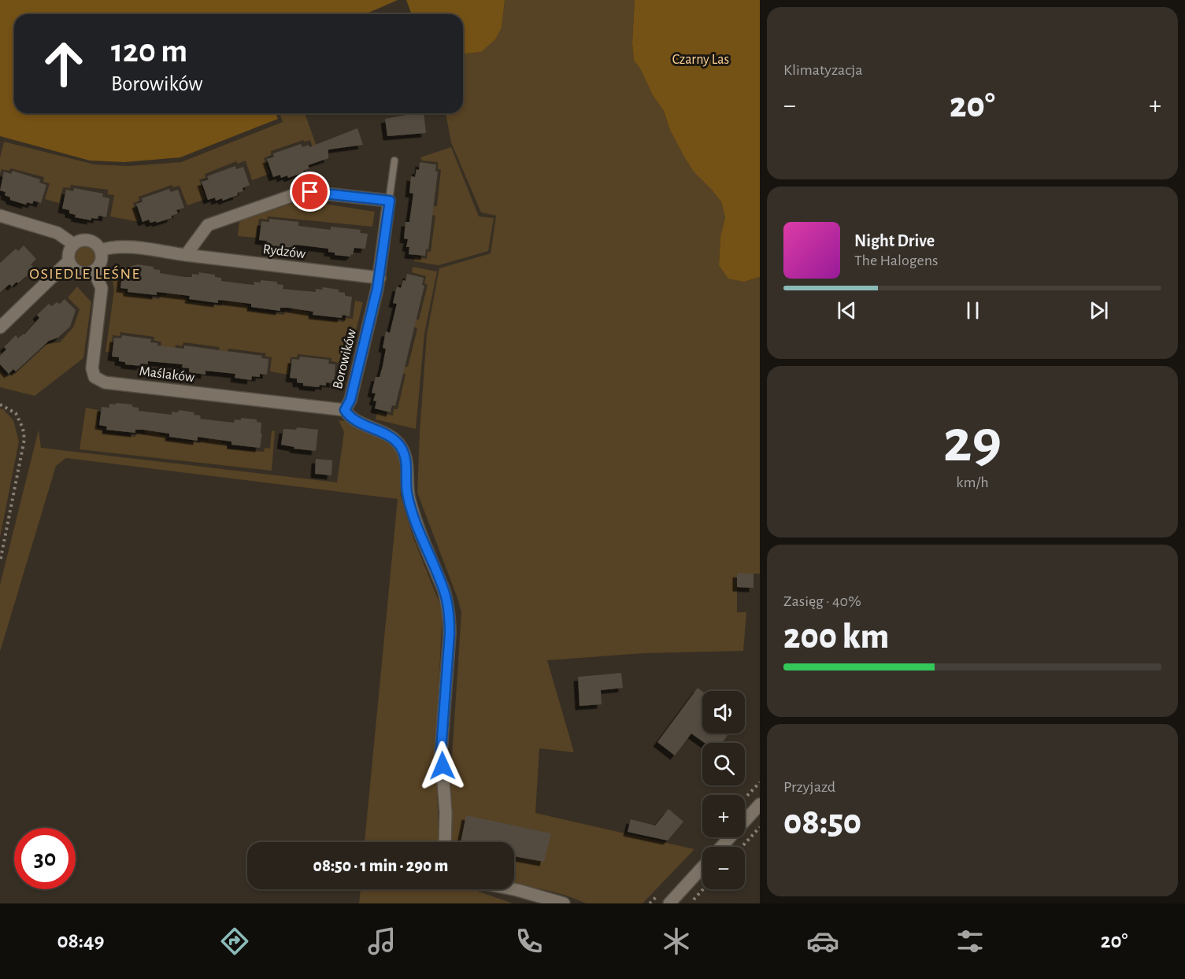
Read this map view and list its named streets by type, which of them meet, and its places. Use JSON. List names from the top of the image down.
{
  "streets": {
    "street": ["Rydzów", "Borowików", "Maślaków"]
  },
  "crossings": [
    ["Rydzów", "Borowików"],
    ["Borowików", "Maślaków"]
  ],
  "districts": ["OSIEDLE LEŚNE"],
  "parks": ["Czarny Las"],
  "page": {
    "tile": [
      "Klimatyzacja",
      ["29", "km/h"],
      ["Zasięg · 40%", "200 km"],
      ["Przyjazd", "08:50"]
    ],
    "turn": ["120 m", "Borowików"],
    "heat": ["−", "20°", "+"],
    "song": ["Night Drive", "The Halogens"],
    "map_buttons": ["+", "−"],
    "limit": "30",
    "trip": "08:50 · 1 min · 290 m",
    "tabs": ["08:49", "20°"]
  }
}
